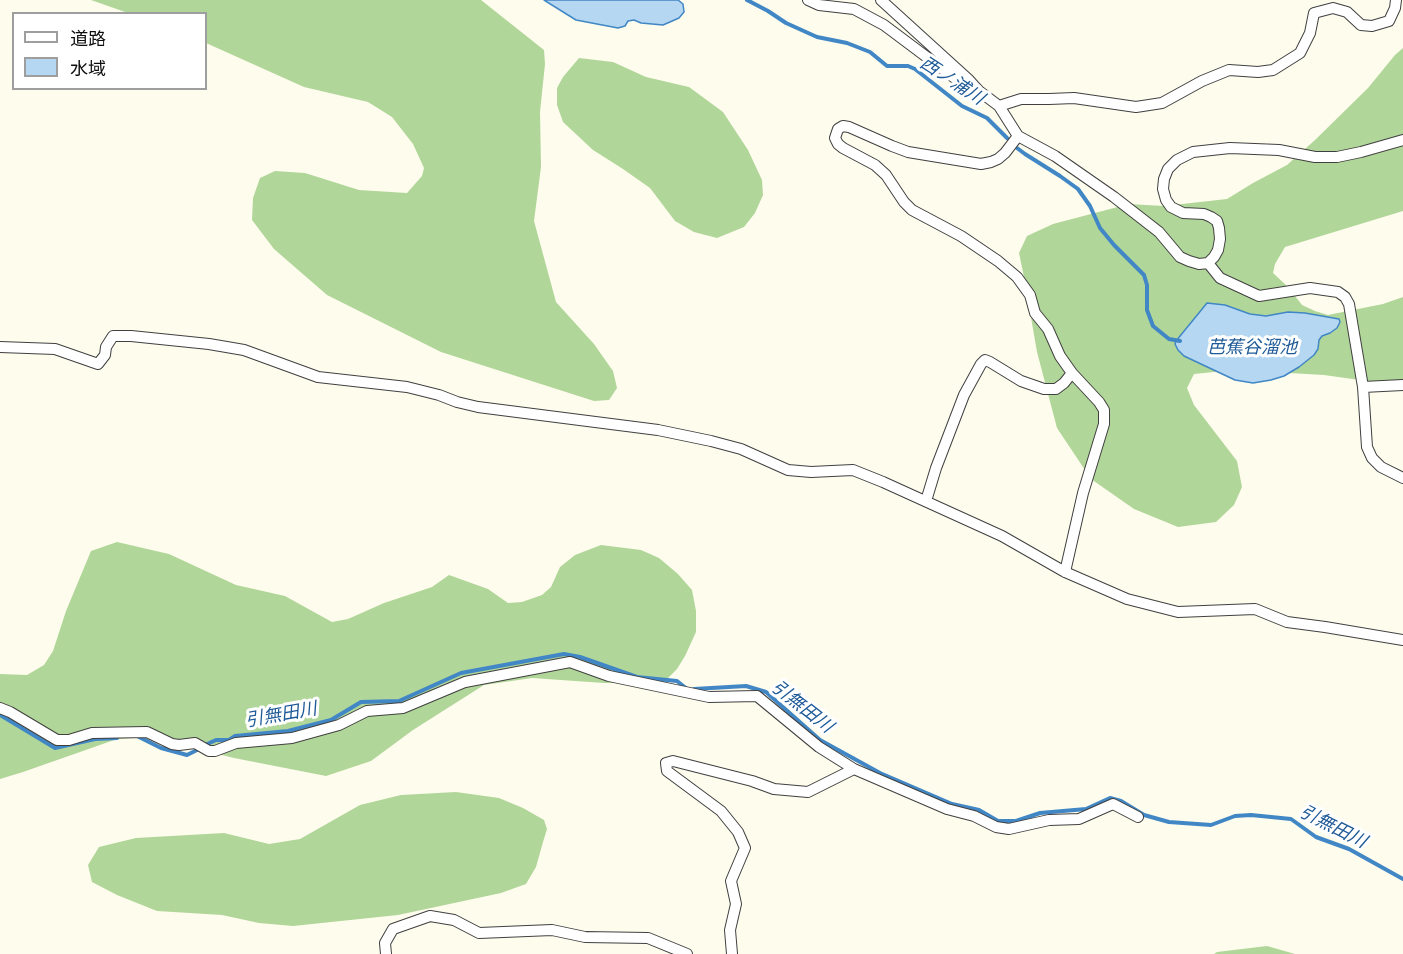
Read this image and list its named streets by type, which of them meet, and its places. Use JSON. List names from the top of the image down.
{
  "water": ["西ノ浦川", "芭蕉谷溜池", "引無田川"],
  "legend": ["道路", "水域"]
}
